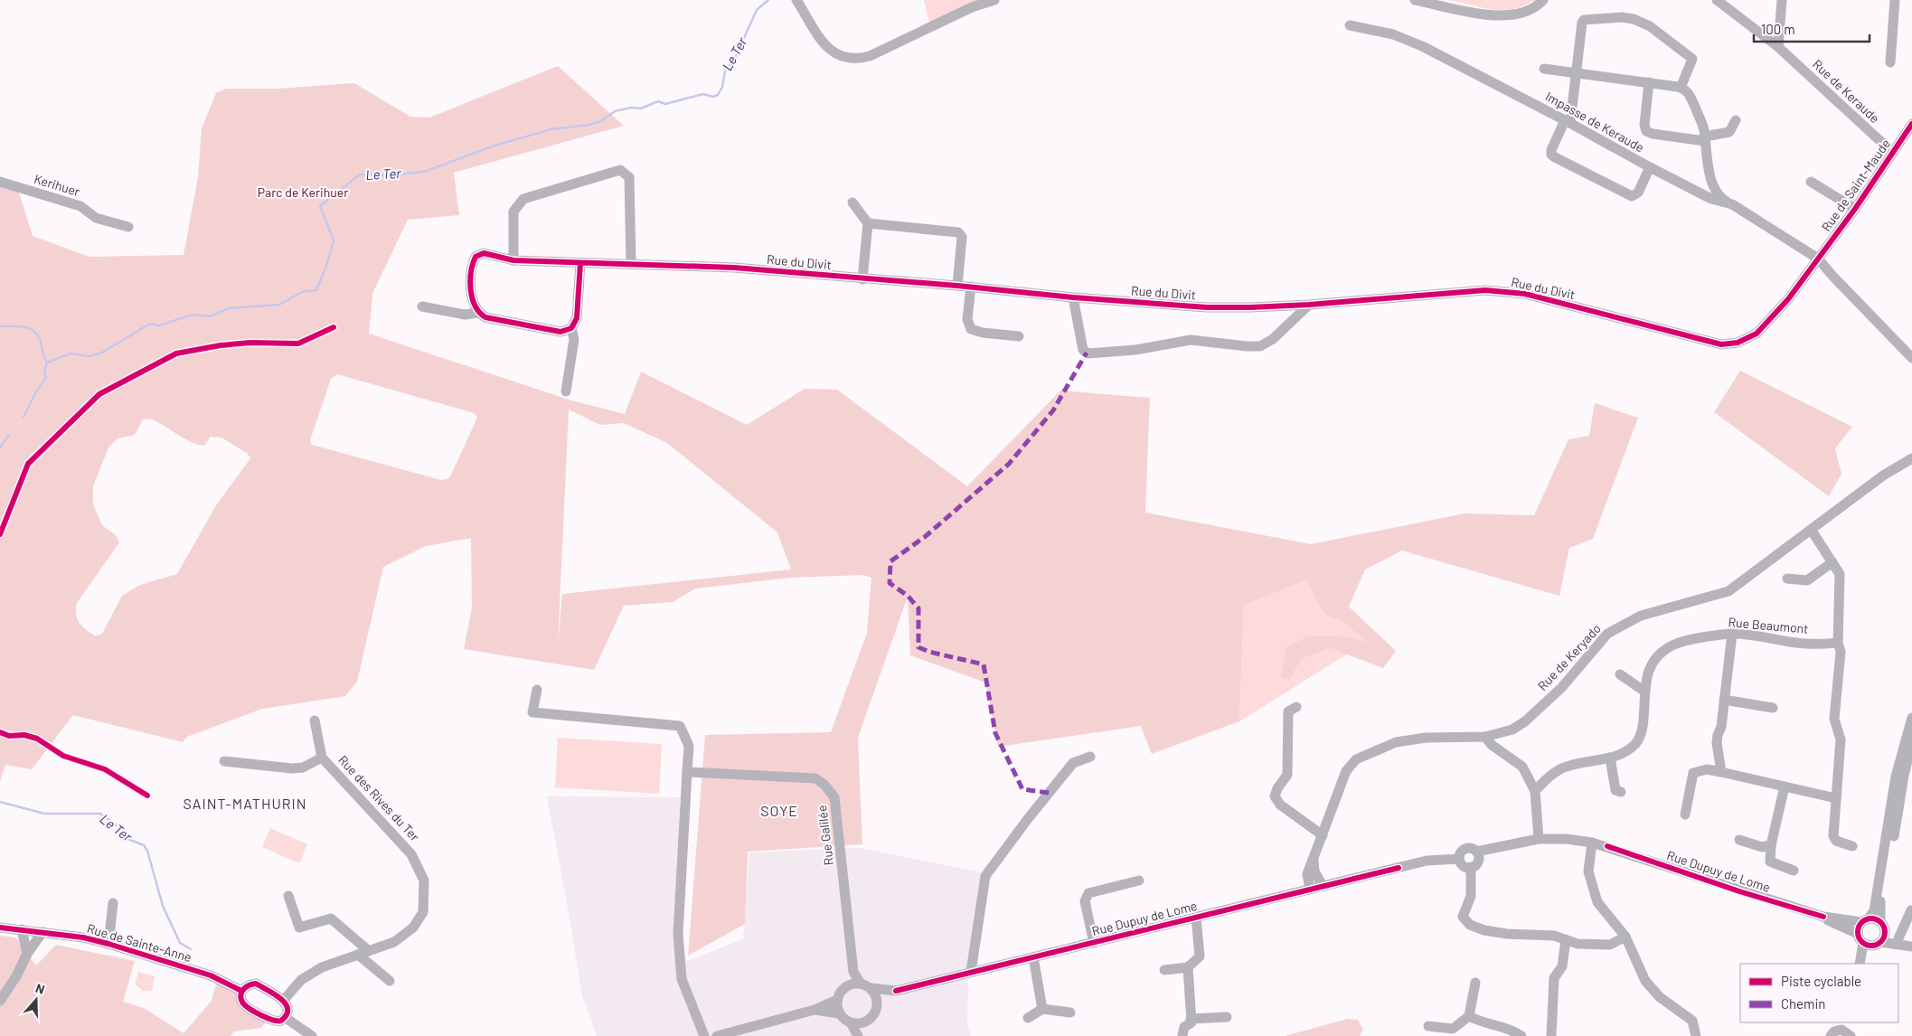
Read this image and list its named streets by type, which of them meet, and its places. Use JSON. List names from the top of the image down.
{
  "streets": {
    "street": [
      "Rue de Keraude",
      "Impasse de Keraude",
      "Kerihuer",
      "Rue de Saint-Maude",
      "Rue du Divit",
      "Rue Beaumont",
      "Rue de Keryado",
      "Rue des Rives du Ter",
      "Rue Galilée",
      "Rue Dupuy de Lome",
      "Rue de Sainte-Anne"
    ]
  },
  "crossings": [
    ["Rue de Keraude", "Rue de Saint-Maude"],
    ["Impasse de Keraude", "Rue de Saint-Maude"],
    ["Impasse de Keraude", "Rue du Divit"],
    ["Rue de Saint-Maude", "Rue du Divit"],
    ["Rue de Keryado", "Rue Dupuy de Lome"],
    ["Rue Galilée", "Rue Dupuy de Lome"]
  ],
  "districts": ["SAINT-MATHURIN", "SOYE"],
  "water": ["Le Ter"],
  "parks": ["Parc de Kerihuer"],
  "legend": ["Piste cyclable", "Chemin"],
  "scale_bar": "100 m",
  "north": "top"
}
